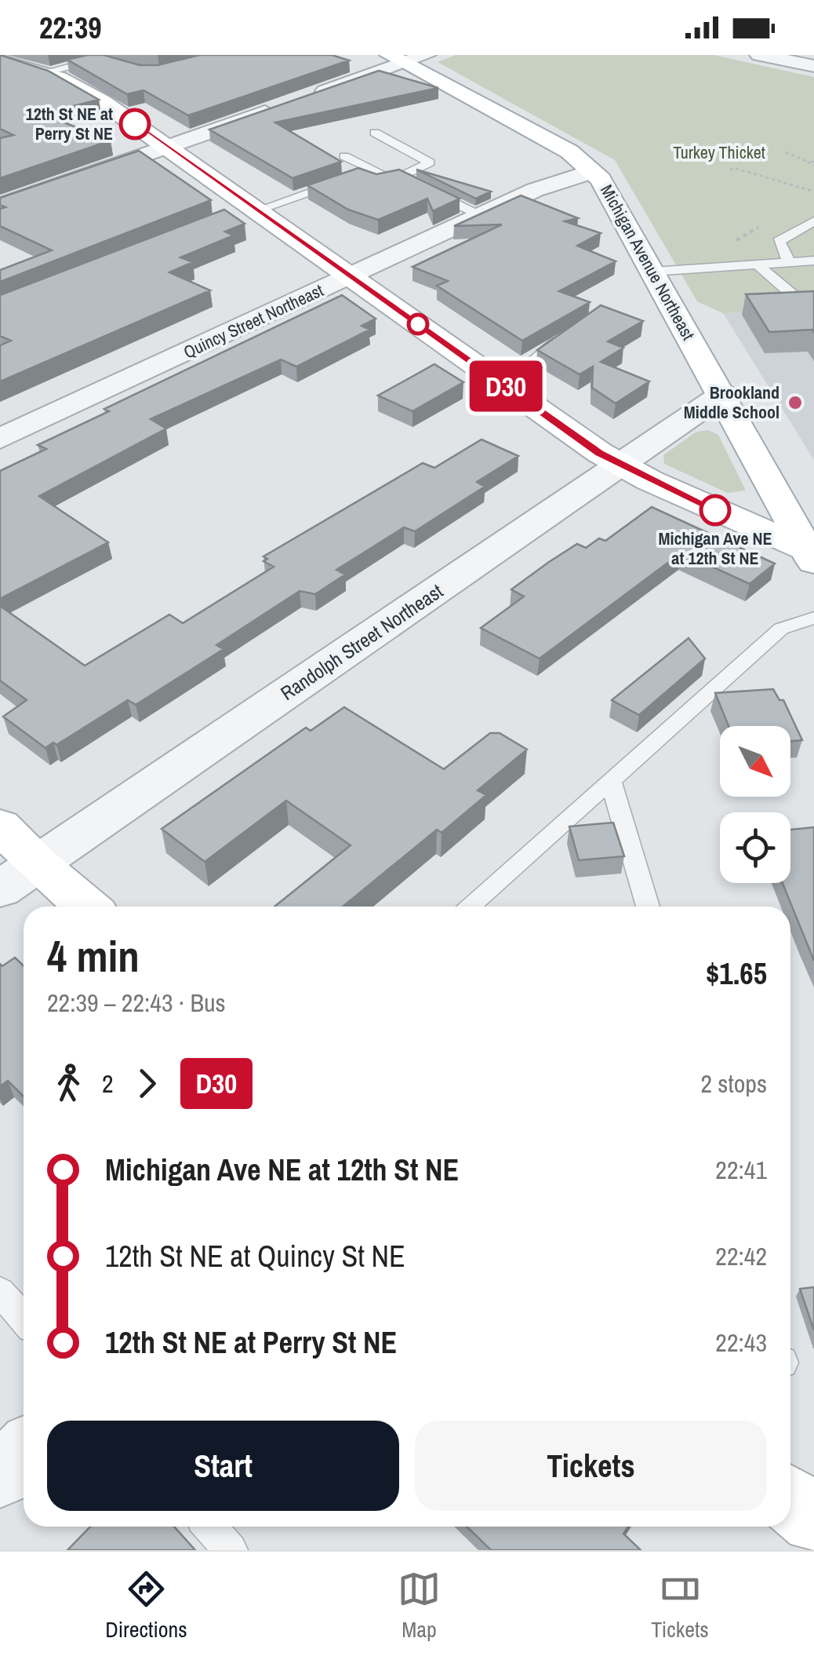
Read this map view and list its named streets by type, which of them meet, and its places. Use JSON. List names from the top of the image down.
{
  "streets": {
    "street": ["Michigan Avenue Northeast", "Quincy Street Northeast", "Randolph Street Northeast"]
  },
  "crossings": [
    ["Michigan Avenue Northeast", "Quincy Street Northeast"],
    ["Michigan Avenue Northeast", "Randolph Street Northeast"]
  ],
  "parks": ["Turkey Thicket"],
  "places": ["12th St NE at Perry St NE", "Brookland Middle School", "Michigan Ave NE at 12th St NE"],
  "lines": ["bus line D30"],
  "north": "bottom right",
  "page": {
    "status": "22:39",
    "on_map": "D30",
    "heading": ["4 min", "22:39 – 22:43 · Bus", "$1.65"],
    "legs": ["2", "D30", "2 stops"],
    "list": [
      {
        "name": "Michigan Ave NE at 12th St NE",
        "value": "22:41"
      },
      {
        "name": "12th St NE at Quincy St NE",
        "value": "22:42"
      },
      {
        "name": "12th St NE at Perry St NE",
        "value": "22:43"
      }
    ],
    "buttons": ["Start", "Tickets"],
    "tabs": ["Directions", "Map", "Tickets"]
  }
}
